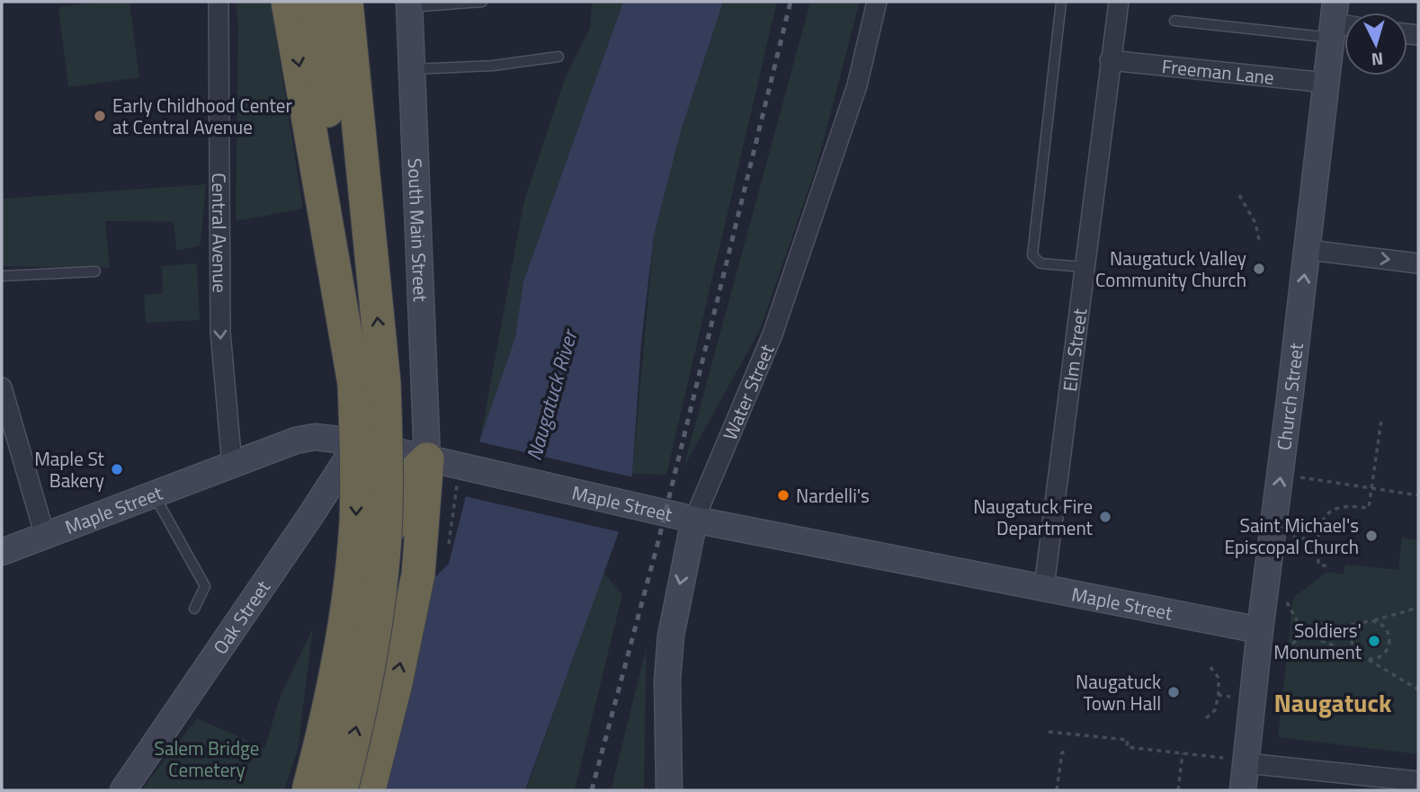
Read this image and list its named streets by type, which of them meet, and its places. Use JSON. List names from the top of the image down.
{
  "streets": {
    "street": [
      "Freeman Lane",
      "South Main Street",
      "Central Avenue",
      "Elm Street",
      "Water Street",
      "Church Street",
      "Maple Street",
      "Oak Street"
    ]
  },
  "crossings": [
    ["Freeman Lane", "Elm Street"],
    ["Freeman Lane", "Church Street"],
    ["South Main Street", "Maple Street"],
    ["Central Avenue", "Maple Street"],
    ["Elm Street", "Maple Street"],
    ["Water Street", "Maple Street"],
    ["Church Street", "Maple Street"],
    ["Maple Street", "Oak Street"]
  ],
  "one_way": ["Central Avenue", "Church Street"],
  "districts": ["Naugatuck"],
  "water": ["Naugatuck River"],
  "parks": ["Salem Bridge Cemetery"],
  "places": [
    "Early Childhood Center at Central Avenue",
    "Naugatuck Valley Community Church",
    "Maple St Bakery",
    "Nardelli's",
    "Naugatuck Fire Department",
    "Saint Michael's Episcopal Church",
    "Soldiers' Monument",
    "Naugatuck Town Hall"
  ],
  "north": "bottom"
}
